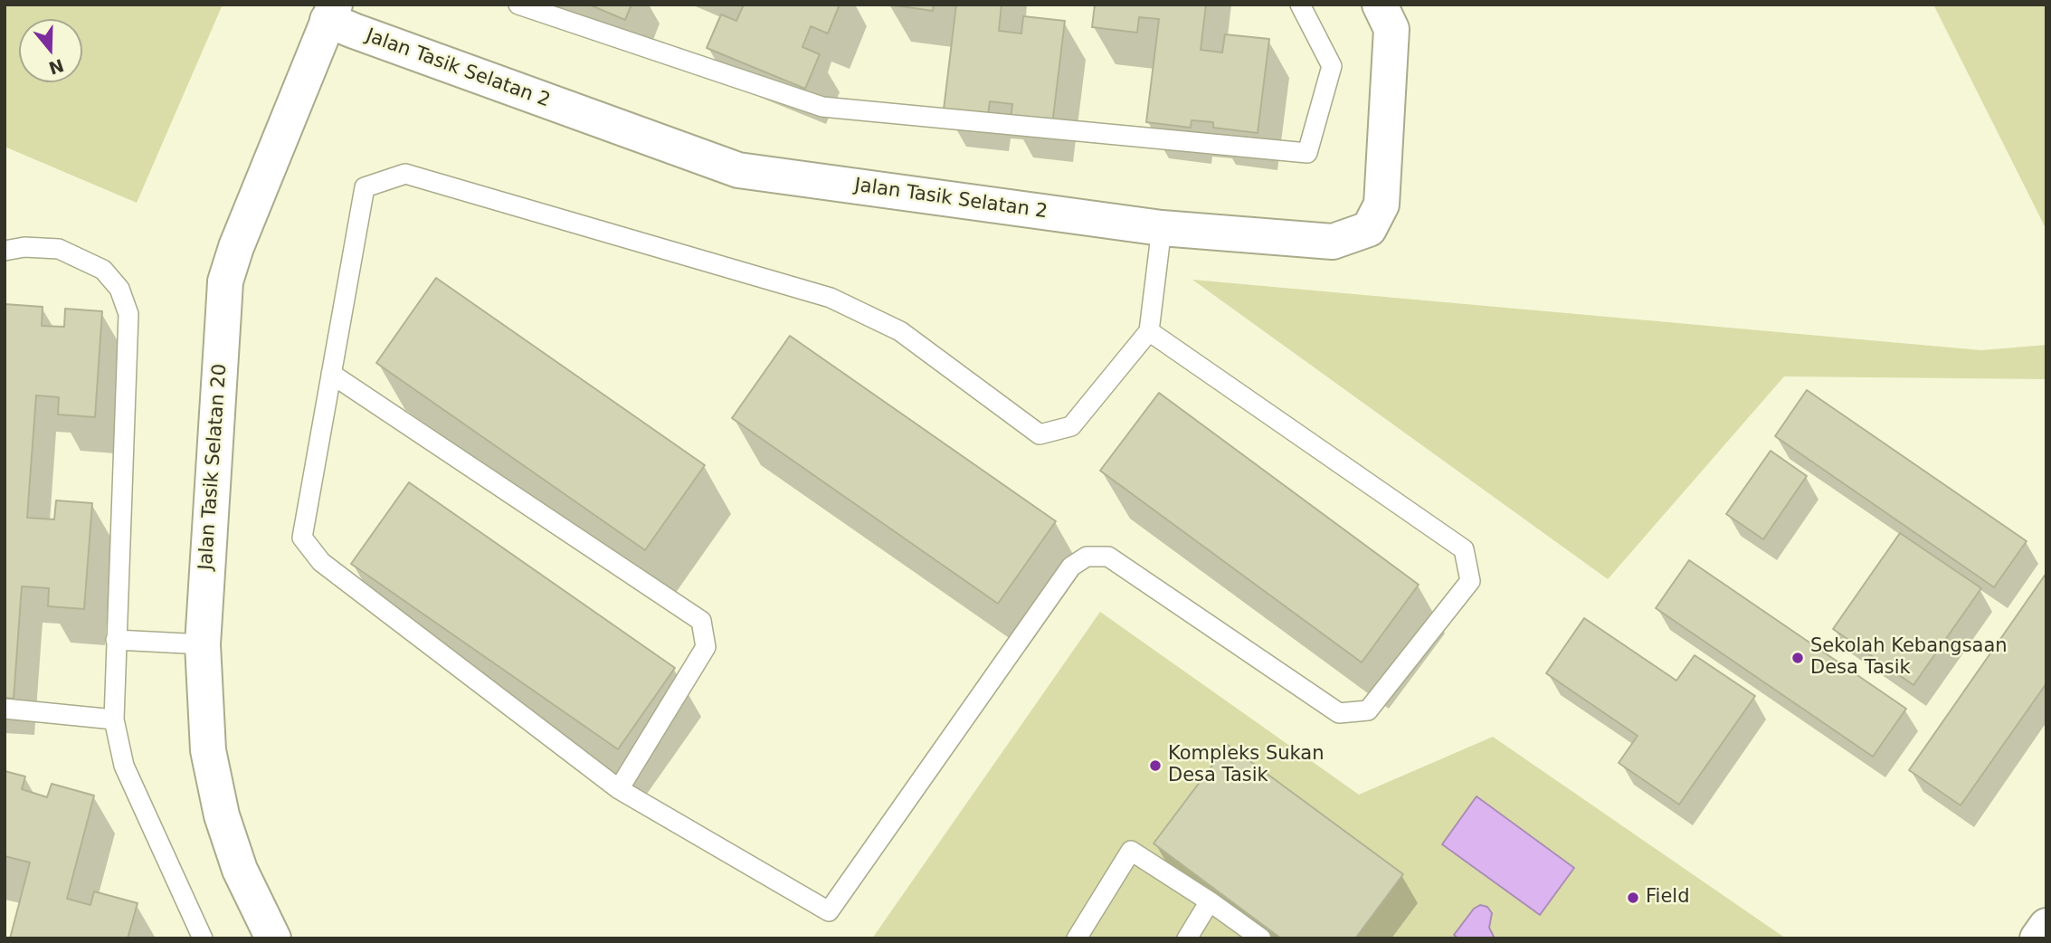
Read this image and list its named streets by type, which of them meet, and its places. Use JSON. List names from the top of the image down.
{
  "streets": {
    "street": ["Jalan Tasik Selatan 2", "Jalan Tasik Selatan 20"]
  },
  "crossings": [
    ["Jalan Tasik Selatan 2", "Jalan Tasik Selatan 20"]
  ],
  "places": ["Sekolah Kebangsaan Desa Tasik", "Kompleks Sukan Desa Tasik", "Field"],
  "north": "bottom"
}
